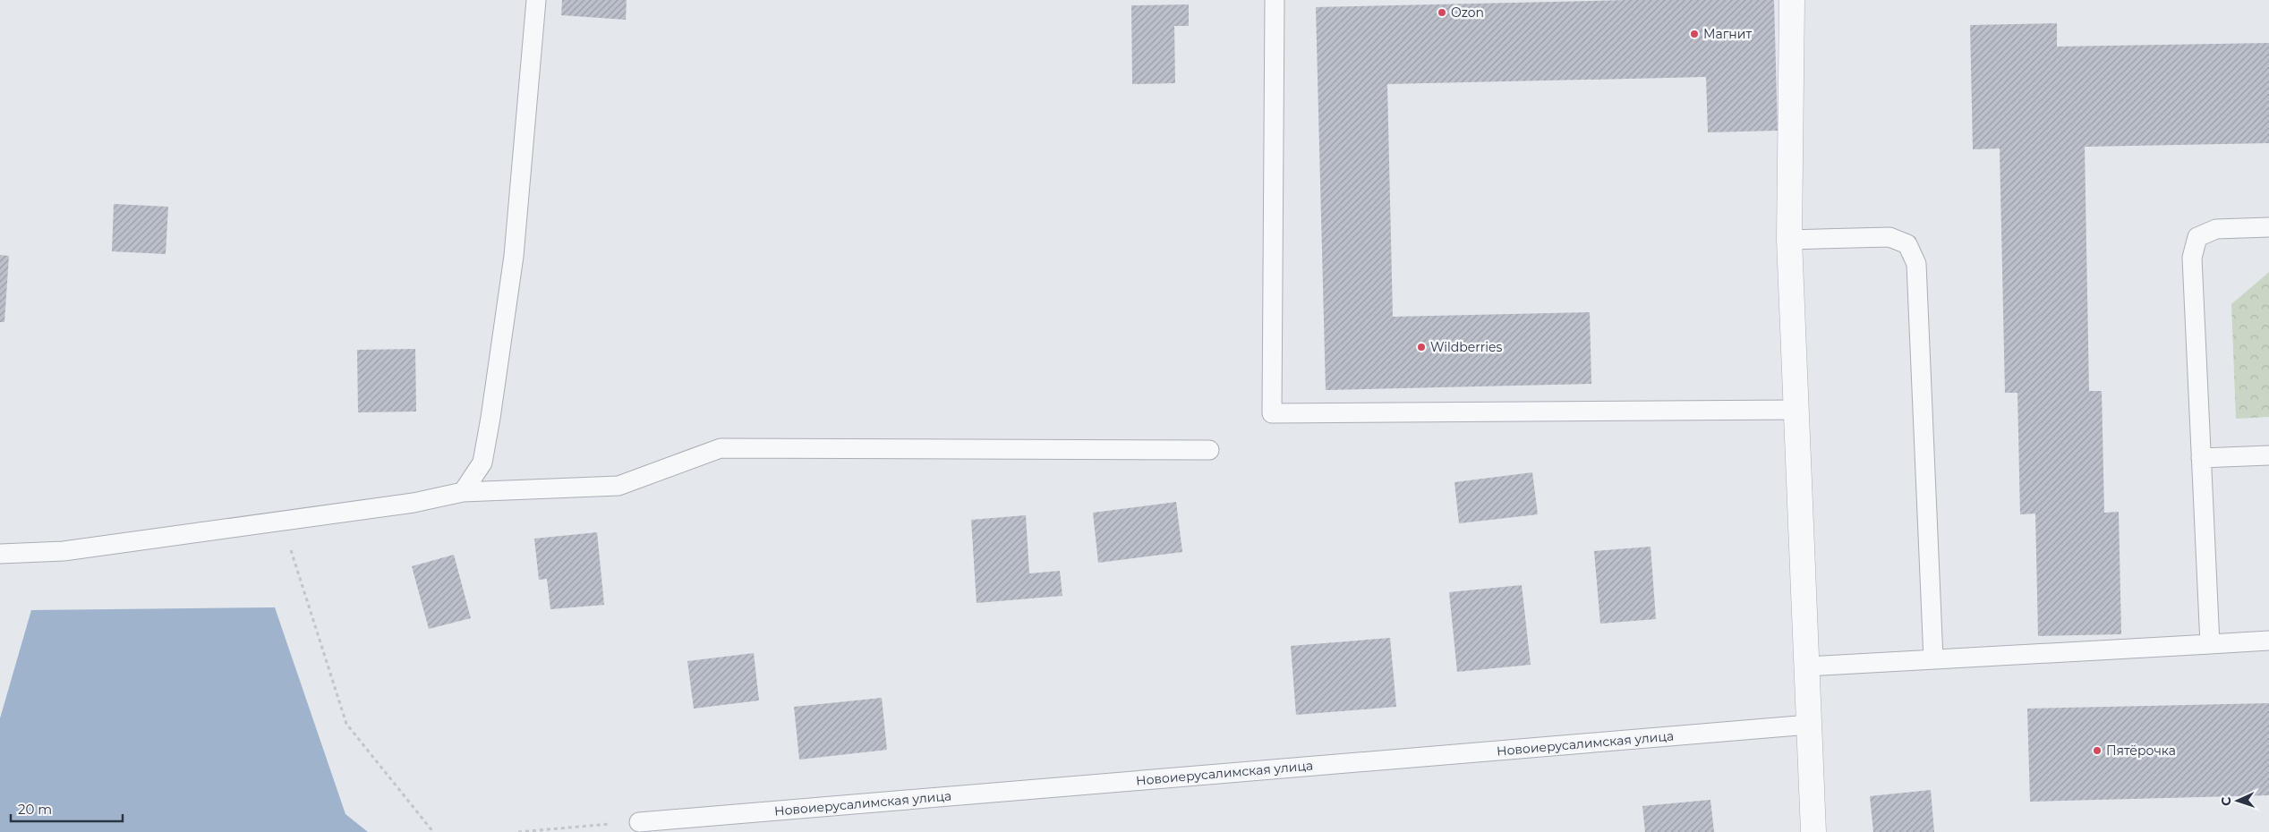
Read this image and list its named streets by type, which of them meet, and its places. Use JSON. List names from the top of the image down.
{
  "streets": {
    "lane": ["Новоиерусалимская улица"]
  },
  "places": [
    "Ozon",
    "Магнит",
    "Wildberries",
    "Пятёрочка"
  ],
  "scale_bar": "20 m",
  "north": "left"
}
